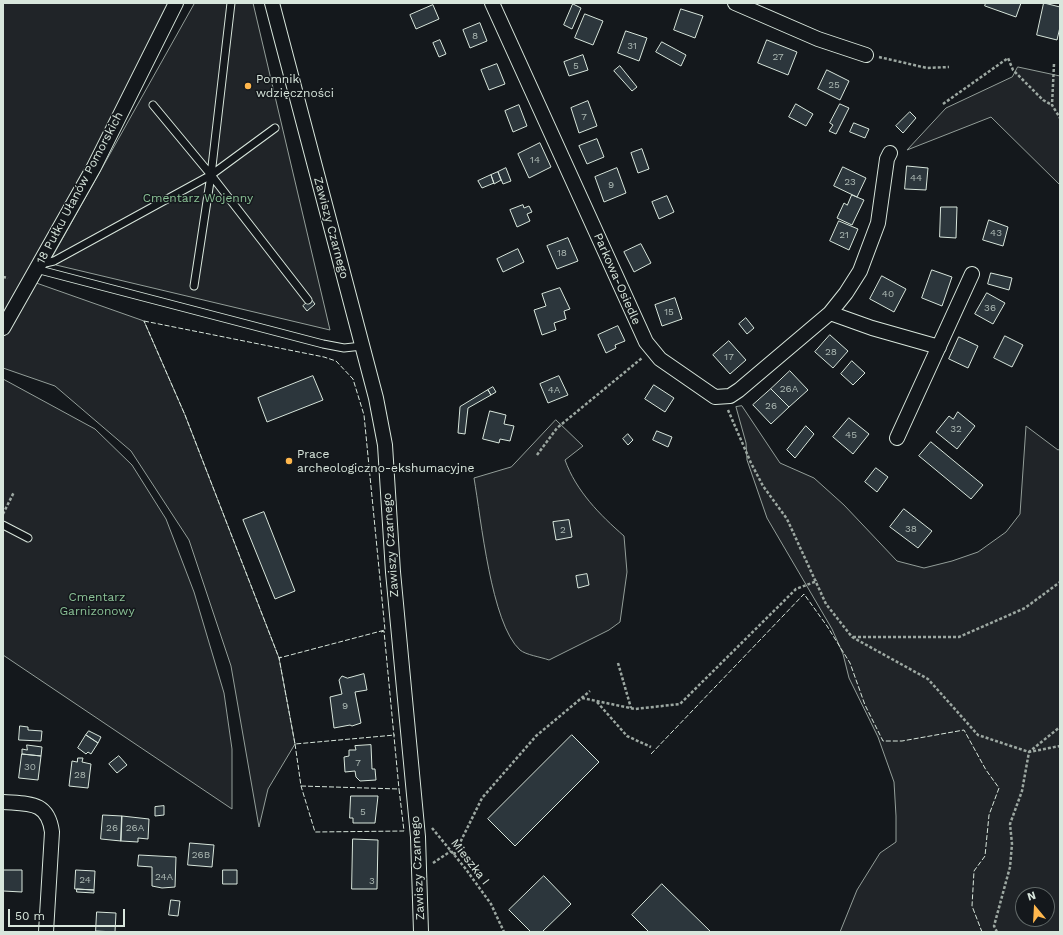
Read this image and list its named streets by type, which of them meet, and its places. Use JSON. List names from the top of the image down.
{
  "streets": {
    "street": ["18 Pułku Ułanów Pomorskich", "Zawiszy Czarnego", "Parkowa-Osiedle"],
    "path": ["Mieszka I"]
  },
  "crossings": [
    ["Zawiszy Czarnego", "Mieszka I"]
  ],
  "parks": ["Cmentarz Wojenny", "Cmentarz Garnizonowy"],
  "places": ["Pomnik wdzięczności", "Prace archeologiczno-ekshumacyjne"],
  "house_numbers": [
    "8",
    "31",
    "27",
    "5",
    "25",
    "7",
    "14",
    "44",
    "23",
    "9",
    "43",
    "21",
    "18",
    "40",
    "36",
    "15",
    "28",
    "17",
    "26A",
    "4A",
    "26",
    "32",
    "45",
    "38",
    "2",
    "9",
    "7",
    "30",
    "28",
    "5",
    "26",
    "26A",
    "26B",
    "24A",
    "24",
    "3"
  ],
  "scale_bar": "50 m",
  "north": "top"
}
